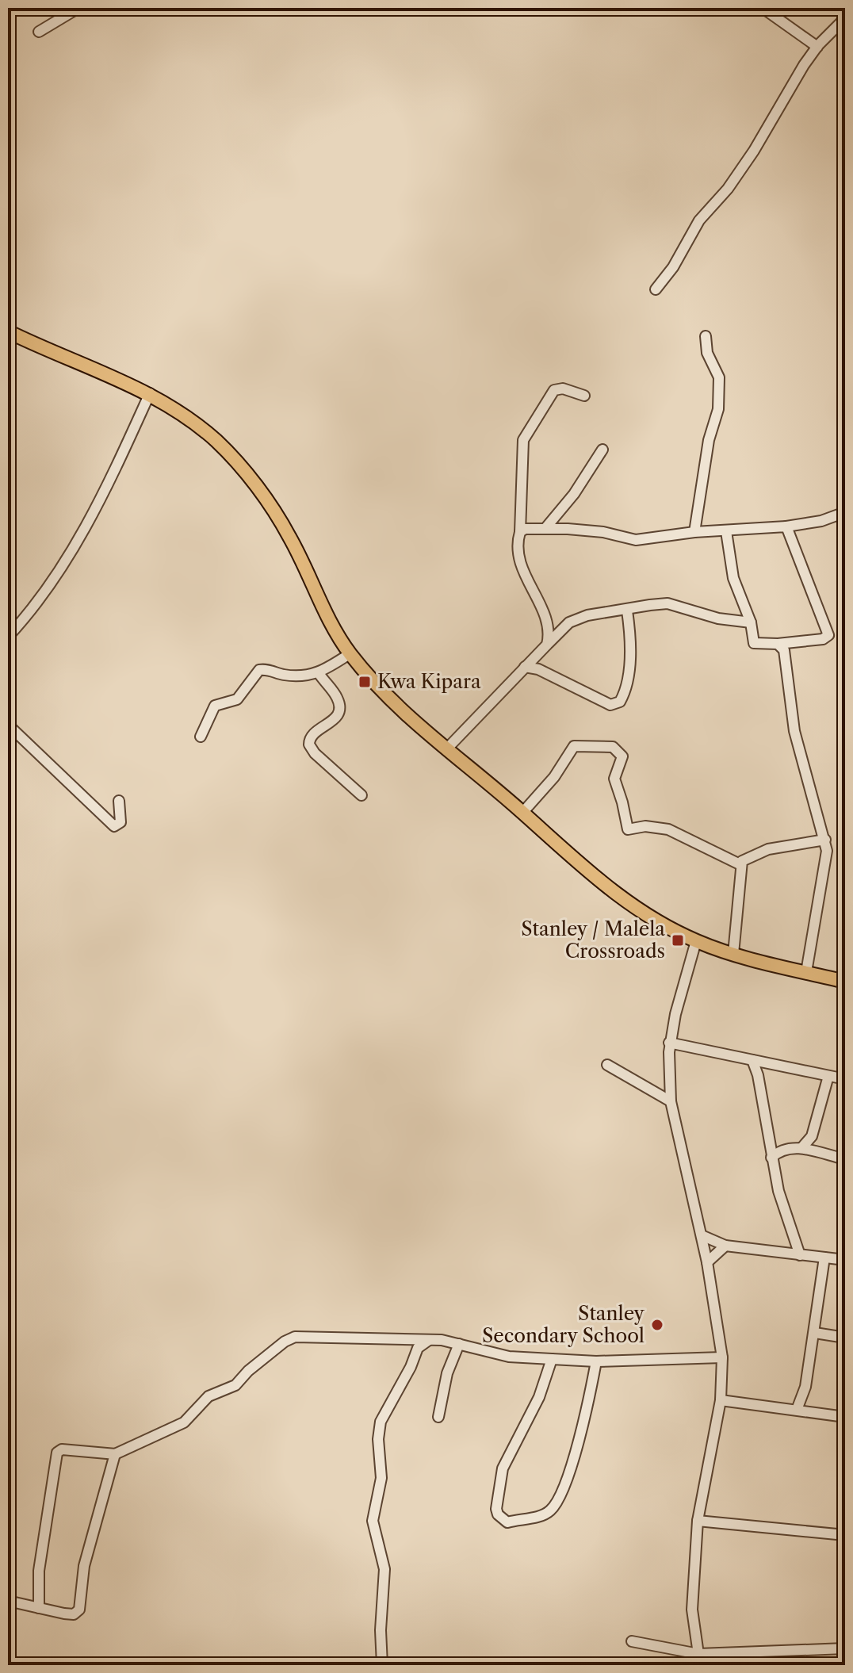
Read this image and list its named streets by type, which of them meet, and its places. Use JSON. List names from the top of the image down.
{
  "places": {
    "transit": ["Kwa Kipara", "Stanley / Malela Crossroads"],
    "other": ["Stanley Secondary School"]
  }
}
